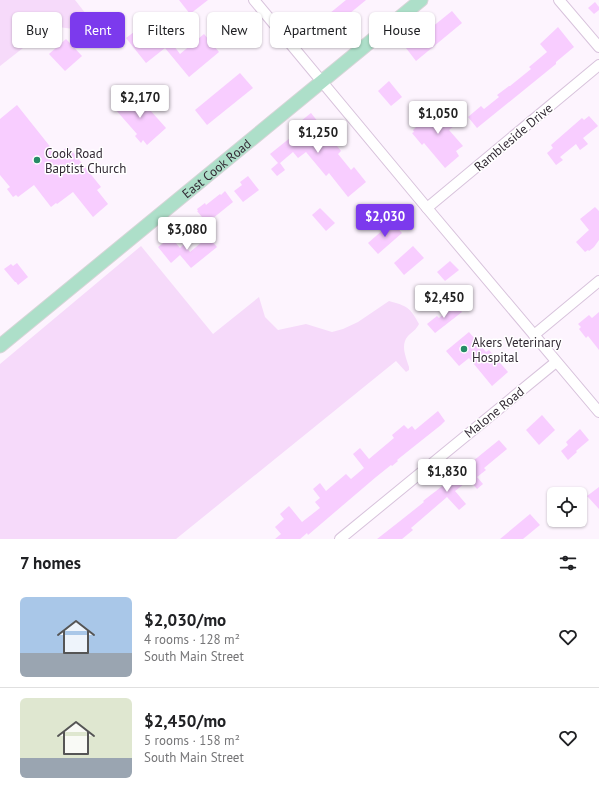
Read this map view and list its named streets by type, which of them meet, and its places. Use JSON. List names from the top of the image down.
{
  "streets": {
    "main road": ["East Cook Road"],
    "street": ["Rambleside Drive", "Malone Road"]
  },
  "places": ["Cook Road Baptist Church", "Akers Veterinary Hospital"],
  "page": {
    "chip": [
      "Buy",
      "Rent",
      "Filters",
      "New",
      "Apartment",
      "House"
    ],
    "price": [
      "$2,170",
      "$1,050",
      "$1,250",
      "$2,030",
      "$3,080",
      "$2,450",
      "$1,830"
    ],
    "heading": "7 homes",
    "list": [
      {
        "name": "$2,030/mo",
        "note": "4 rooms · 128 m² · South Main Street"
      },
      {
        "name": "$2,450/mo",
        "note": "5 rooms · 158 m² · South Main Street"
      }
    ]
  }
}
